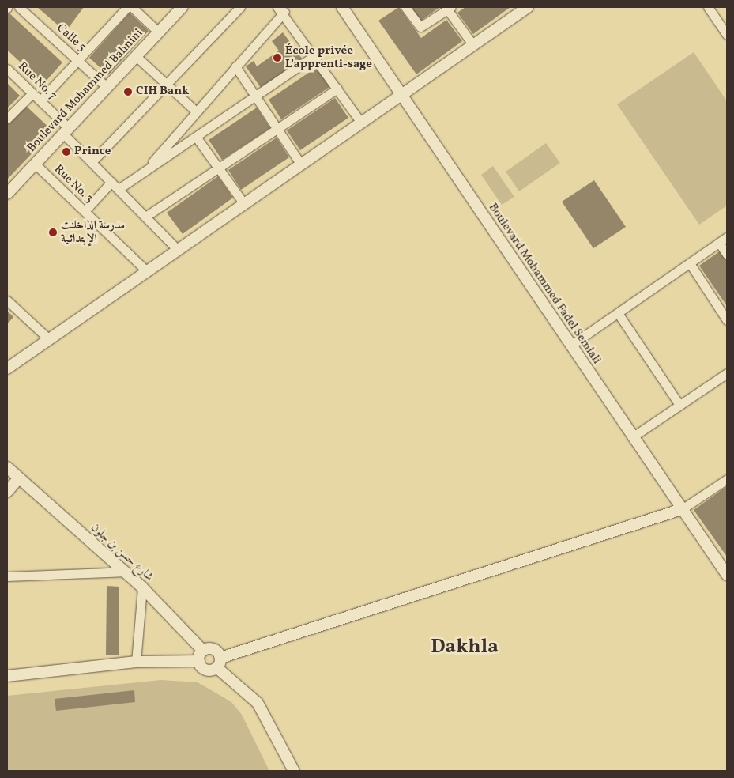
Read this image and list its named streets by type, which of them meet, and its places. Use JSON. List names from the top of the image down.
{
  "streets": {
    "street": [
      "Calle 5",
      "Rue No. 7",
      "Boulevard Mohammed Bahnini",
      "Rue No. 3",
      "Boulevard Mohammed Fadel Semlali",
      "شارع حسن بن جلون"
    ]
  },
  "crossings": [
    ["Calle 5", "Boulevard Mohammed Bahnini"],
    ["Rue No. 7", "Boulevard Mohammed Bahnini"],
    ["Boulevard Mohammed Bahnini", "Rue No. 3"]
  ],
  "districts": ["Dakhla"],
  "places": [
    "École privée L'apprenti-sage",
    "CIH Bank",
    "Prince",
    "مدرسة الداخلنت الإبتدائـية"
  ]
}
